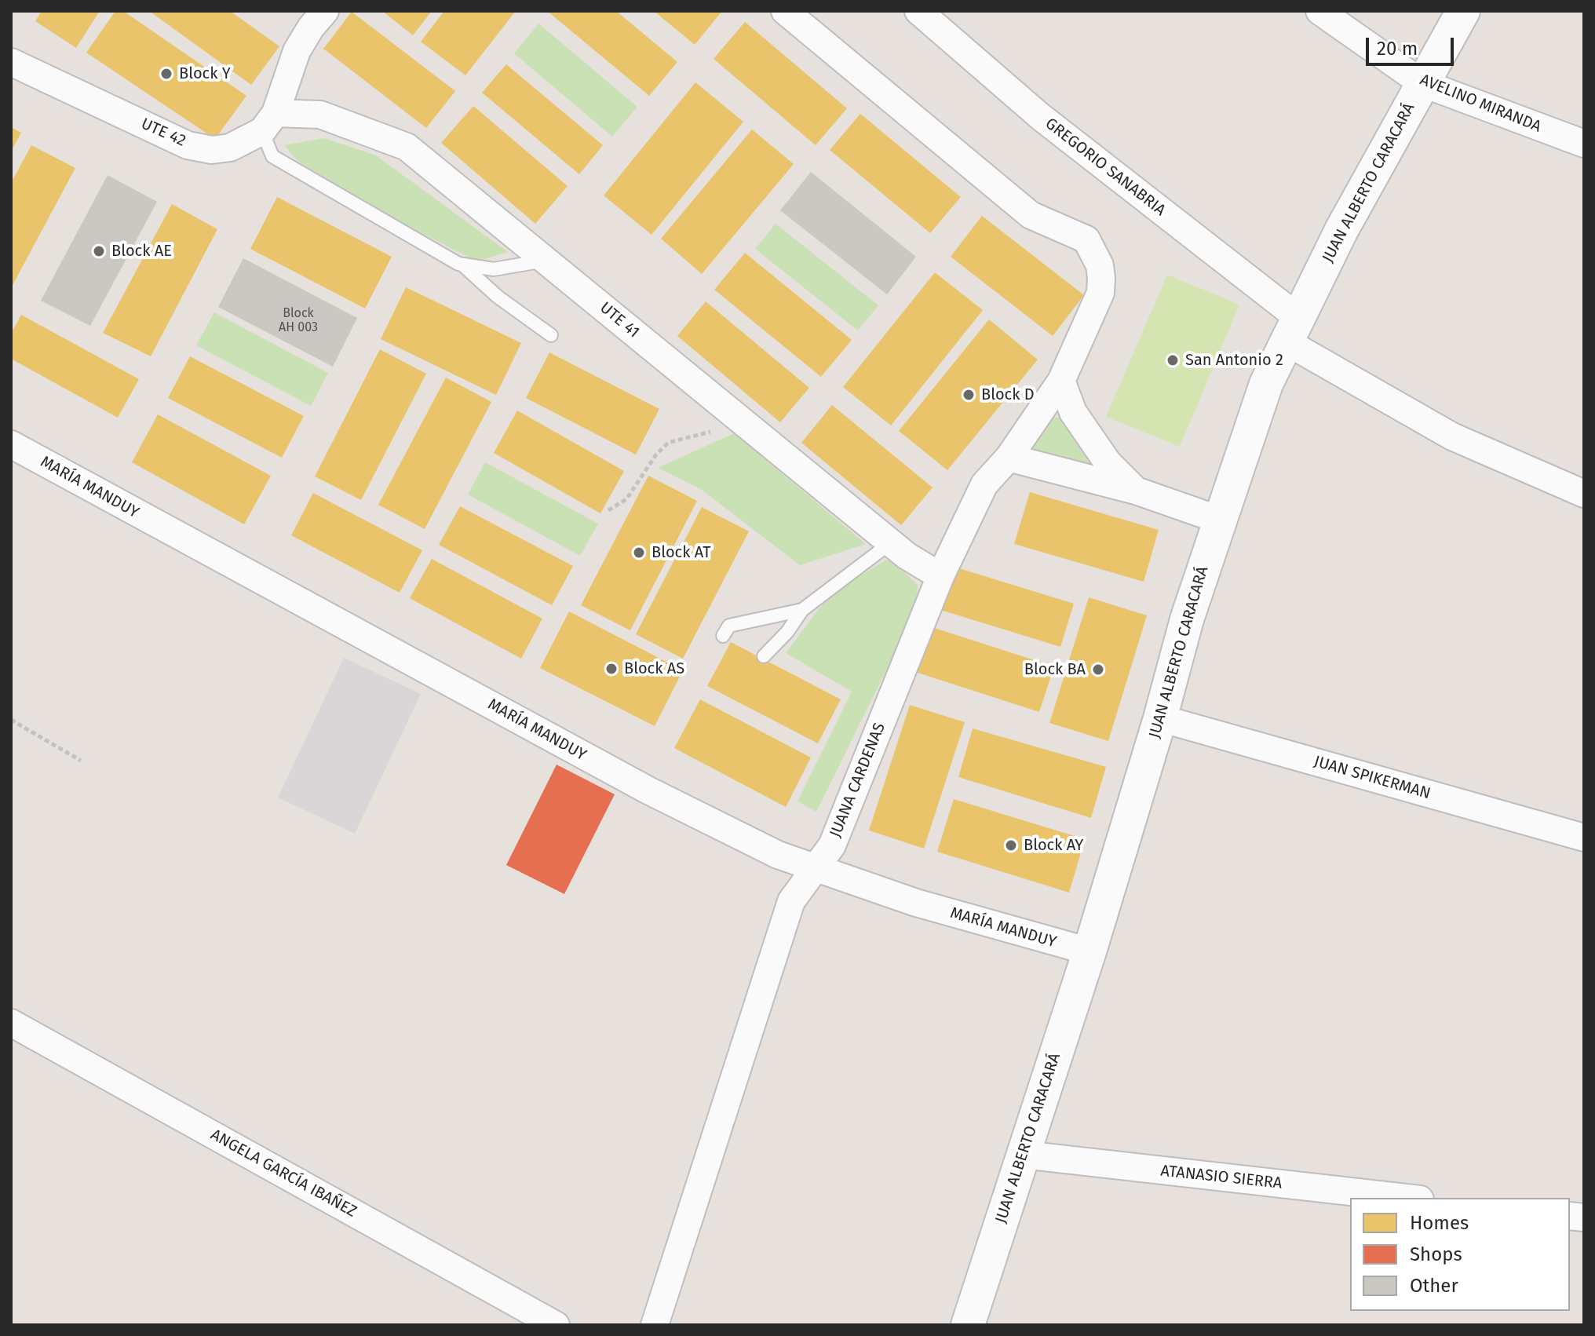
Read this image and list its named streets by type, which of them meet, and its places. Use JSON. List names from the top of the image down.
{
  "streets": {
    "street": [
      "AVELINO MIRANDA",
      "UTE 42",
      "GREGORIO SANABRIA",
      "JUAN ALBERTO CARACARÁ",
      "UTE 41",
      "MARÍA MANDUY",
      "JUAN SPIKERMAN",
      "JUANA CARDENAS",
      "ANGELA GARCÍA IBAÑEZ",
      "ATANASIO SIERRA"
    ]
  },
  "crossings": [
    ["AVELINO MIRANDA", "JUAN ALBERTO CARACARÁ"],
    ["UTE 42", "UTE 41"],
    ["GREGORIO SANABRIA", "JUAN ALBERTO CARACARÁ"],
    ["JUAN ALBERTO CARACARÁ", "MARÍA MANDUY"],
    ["JUAN ALBERTO CARACARÁ", "JUAN SPIKERMAN"],
    ["JUAN ALBERTO CARACARÁ", "ATANASIO SIERRA"],
    ["UTE 41", "JUANA CARDENAS"],
    ["MARÍA MANDUY", "JUANA CARDENAS"]
  ],
  "places": [
    "Block Y",
    "Block AE",
    "San Antonio 2",
    "Block D",
    "Block AT",
    "Block AS",
    "Block BA",
    "Block AY"
  ],
  "house_numbers": ["Block AH 003"],
  "legend": ["Homes", "Shops", "Other"],
  "scale_bar": "20 m"
}
